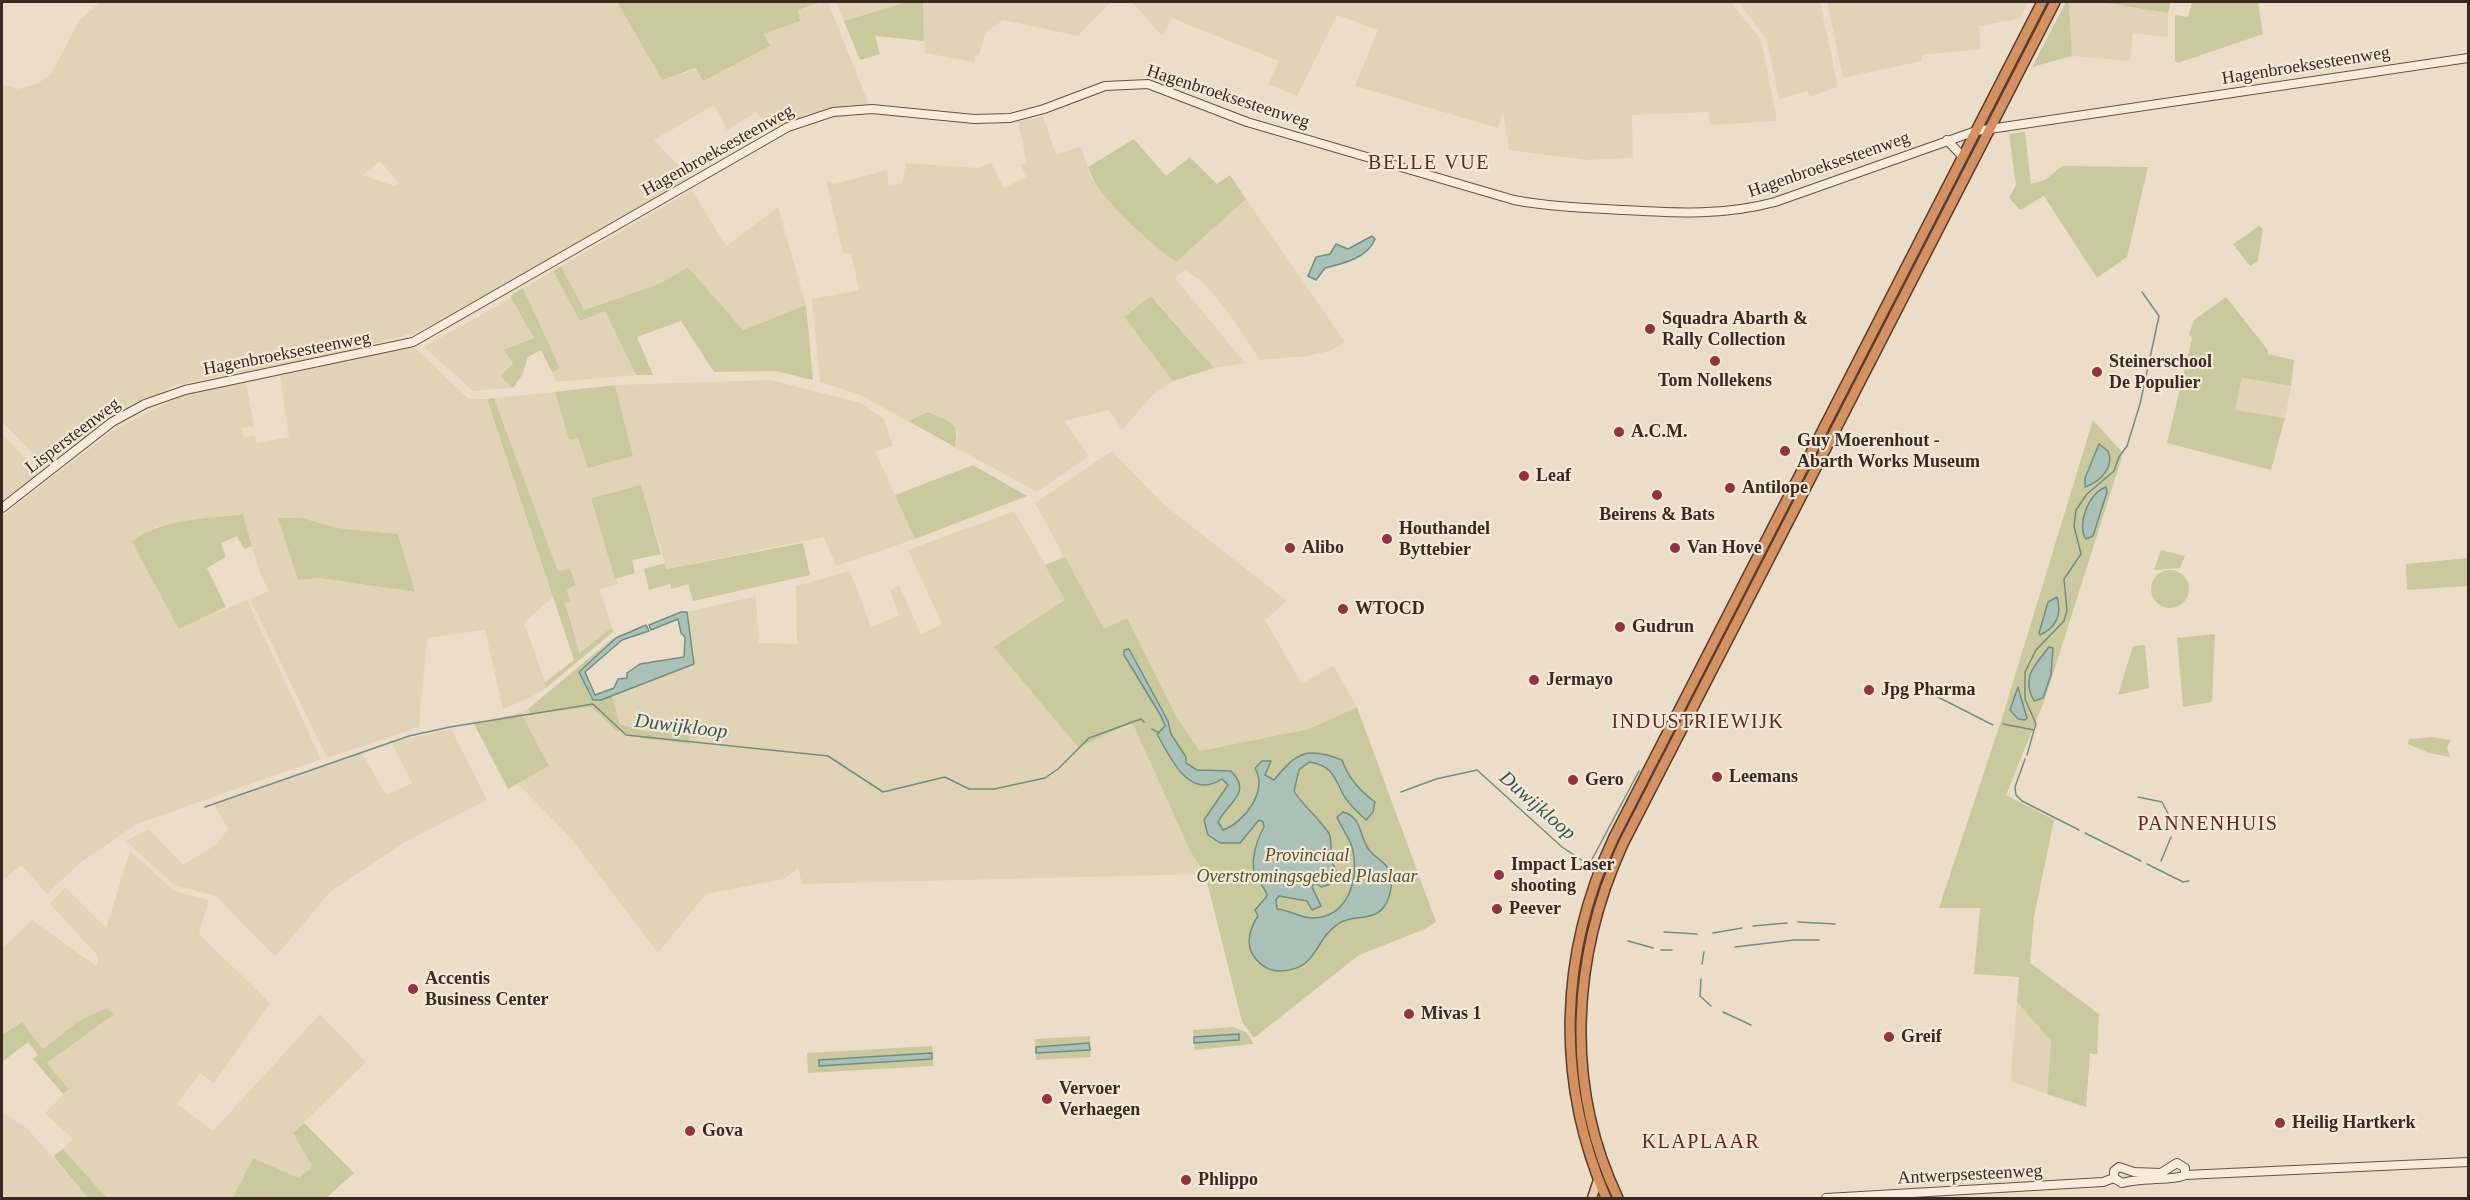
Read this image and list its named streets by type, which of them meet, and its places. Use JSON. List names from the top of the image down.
{
  "streets": {
    "street": ["Hagenbroeksesteenweg", "Lispersteenweg", "Antwerpsesteenweg"]
  },
  "crossings": [
    ["Hagenbroeksesteenweg", "Lispersteenweg"]
  ],
  "districts": [
    "BELLE VUE",
    "INDUSTRIEWIJK",
    "PANNENHUIS",
    "KLAPLAAR"
  ],
  "water": ["Duwijkloop"],
  "parks": ["Provinciaal Overstromingsgebied Plaslaar"],
  "places": [
    "Squadra Abarth & Rally Collection",
    "Tom Nollekens",
    "Steinerschool De Populier",
    "A.C.M.",
    "Guy Moerenhout - Abarth Works Museum",
    "Leaf",
    "Antilope",
    "Beirens & Bats",
    "Houthandel Byttebier",
    "Alibo",
    "Van Hove",
    "WTOCD",
    "Gudrun",
    "Jermayo",
    "Jpg Pharma",
    "Leemans",
    "Gero",
    "Impact Laser shooting",
    "Peever",
    "Accentis Business Center",
    "Mivas 1",
    "Greif",
    "Vervoer Verhaegen",
    "Heilig Hartkerk",
    "Gova",
    "Phlippo"
  ]
}
